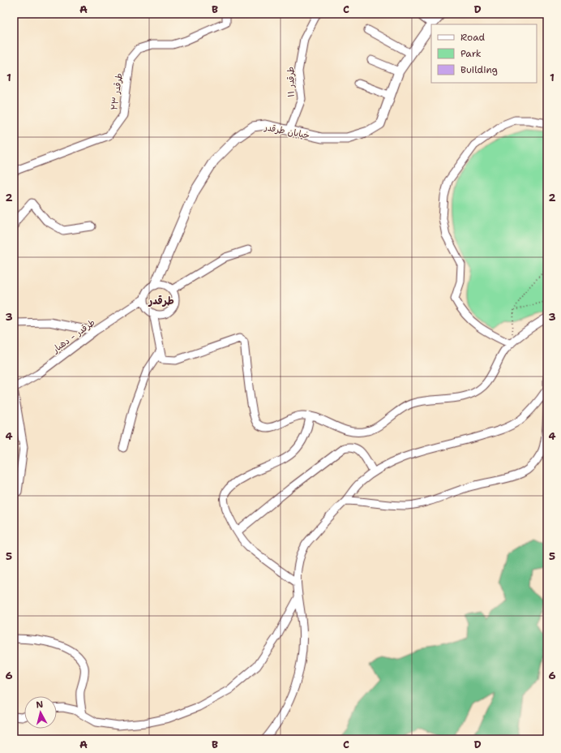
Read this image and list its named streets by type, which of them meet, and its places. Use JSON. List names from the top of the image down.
{
  "streets": {
    "street": [
      "طرقدر ۱۱",
      "طرقدر ۲۳",
      "خیابان طرقدر",
      "طرقدر - دهبار"
    ]
  },
  "crossings": [
    ["طرقدر ۱۱", "خیابان طرقدر"],
    ["خیابان طرقدر", "طرقدر - دهبار"]
  ],
  "districts": ["طرقدر"],
  "legend": ["Road", "Park", "Building"],
  "north": "top",
  "grid": {
    "columns": [
      "A",
      "B",
      "C",
      "D"
    ],
    "rows": [
      "1",
      "2",
      "3",
      "4",
      "5",
      "6"
    ]
  }
}
